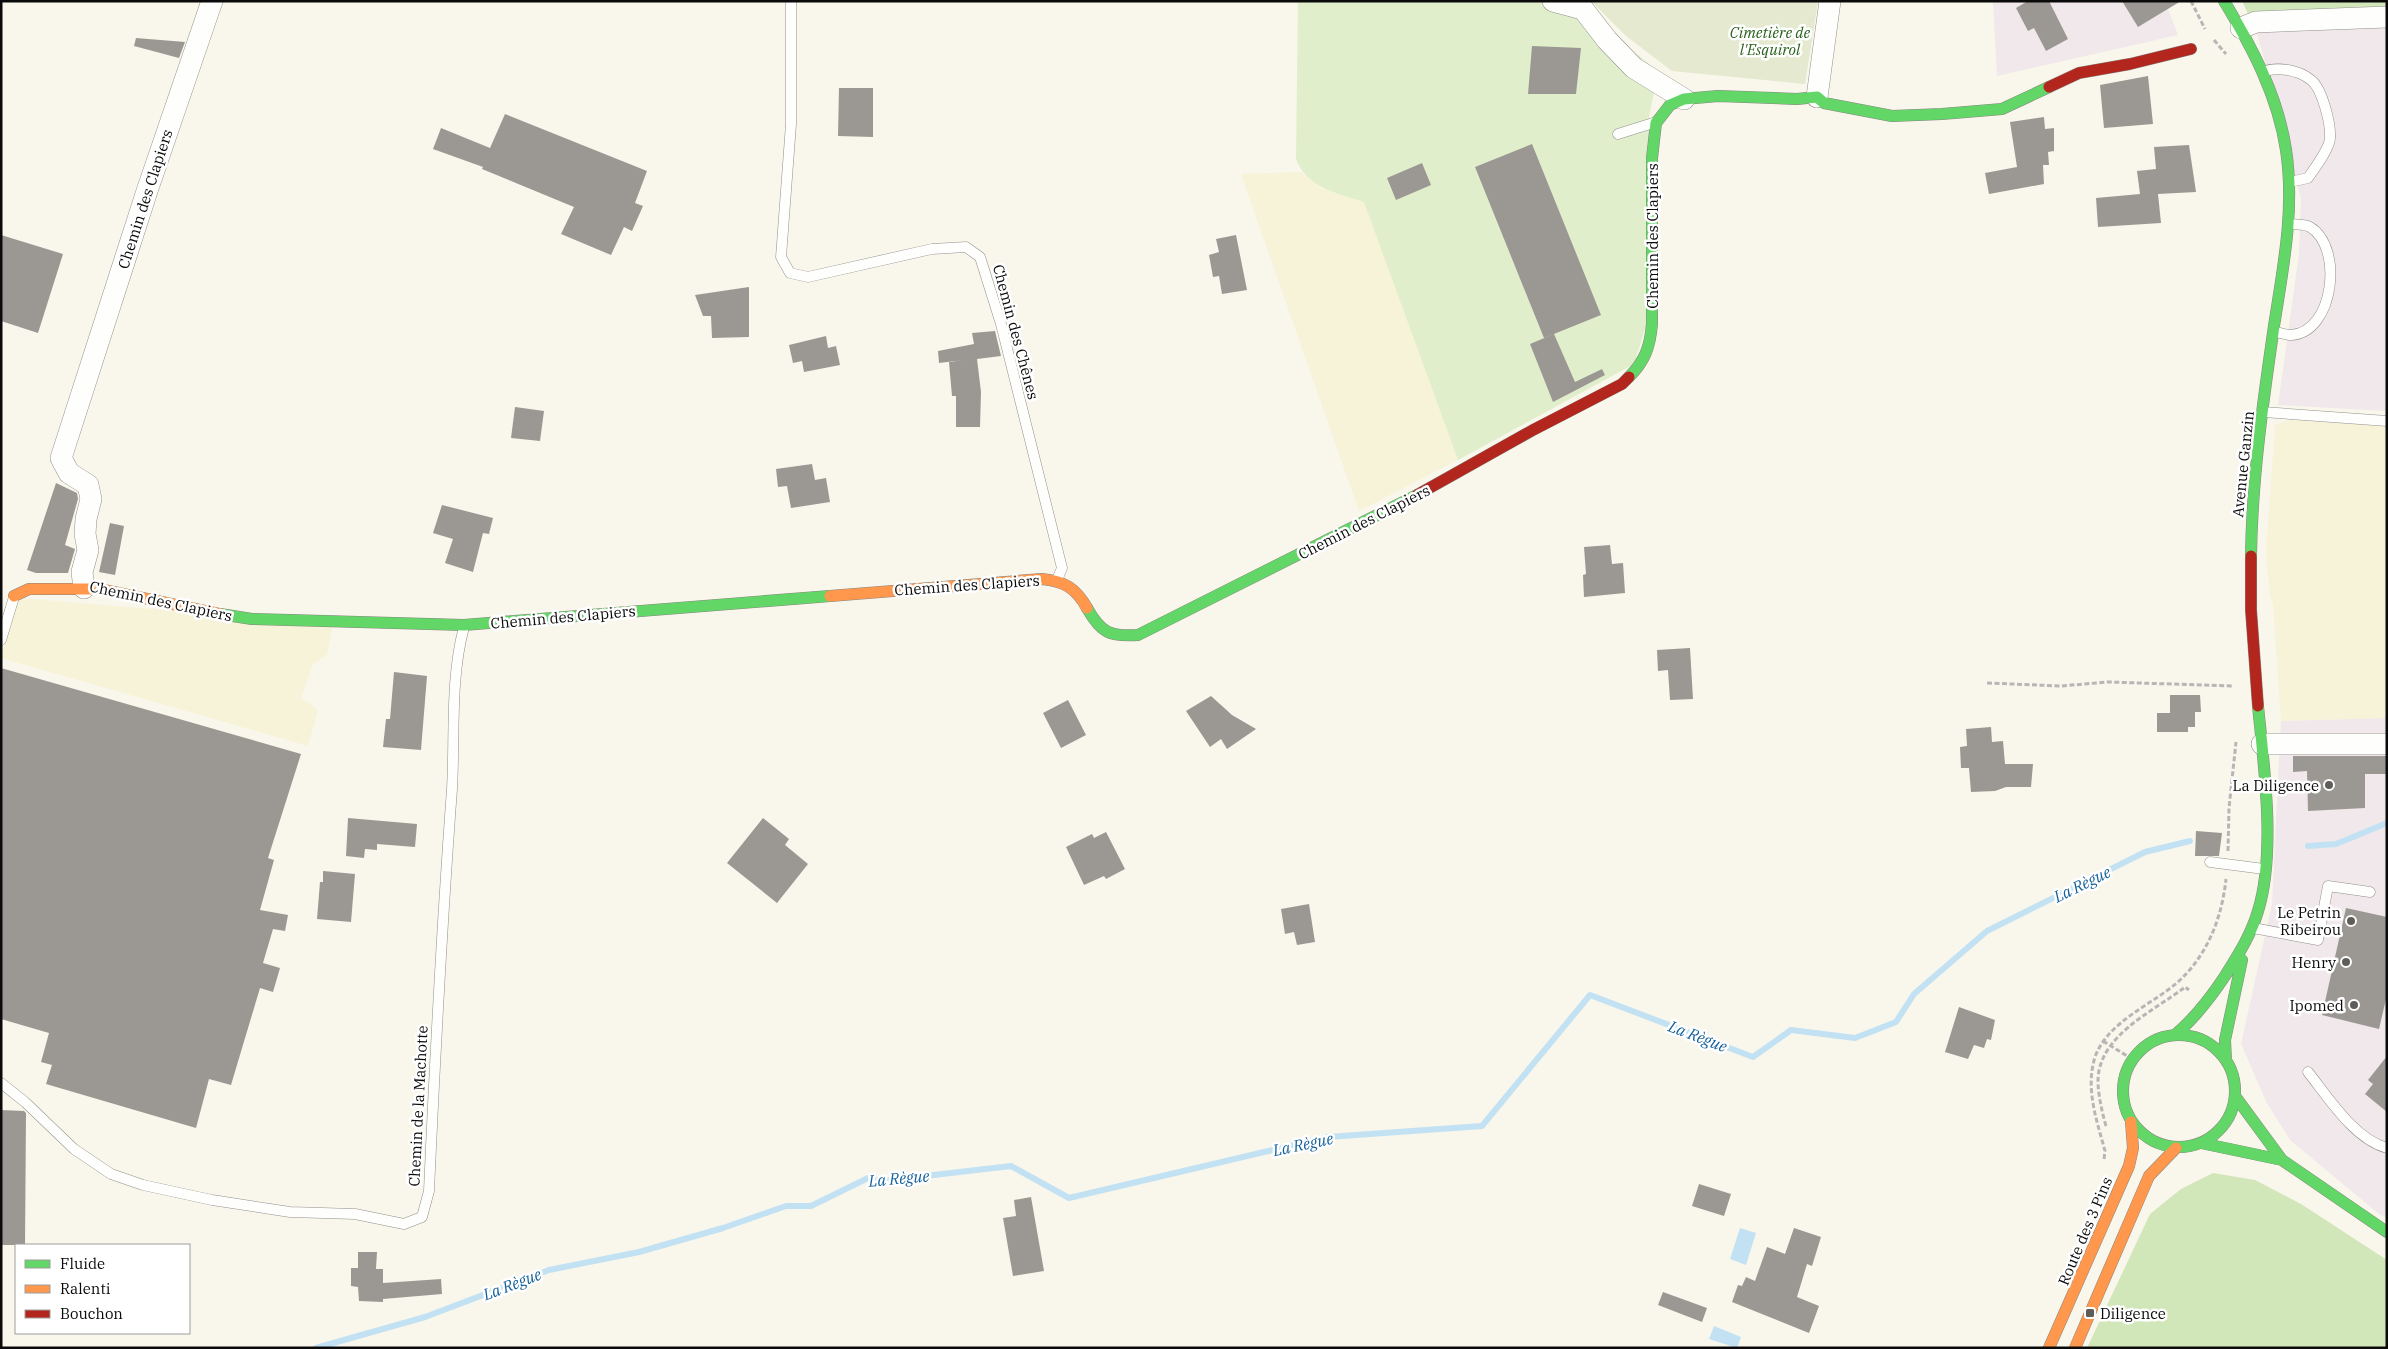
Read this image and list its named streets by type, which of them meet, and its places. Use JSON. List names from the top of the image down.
{
  "streets": {
    "street": ["Chemin des Clapiers", "Avenue Ganzin", "Route des 3 Pins"],
    "lane": ["Chemin des Chênes", "Chemin de la Machotte"]
  },
  "crossings": [
    ["Chemin des Clapiers", "Chemin des Chênes"],
    ["Chemin des Clapiers", "Chemin de la Machotte"],
    ["Avenue Ganzin", "Route des 3 Pins"]
  ],
  "water": ["La Règue"],
  "parks": ["Cimetière de l'Esquirol"],
  "places": {
    "other": [
      "La Diligence",
      "Le Petrin Ribeirou",
      "Henry",
      "Ipomed"
    ],
    "transit": ["Diligence"]
  },
  "legend": ["Fluide", "Ralenti", "Bouchon"]
}
